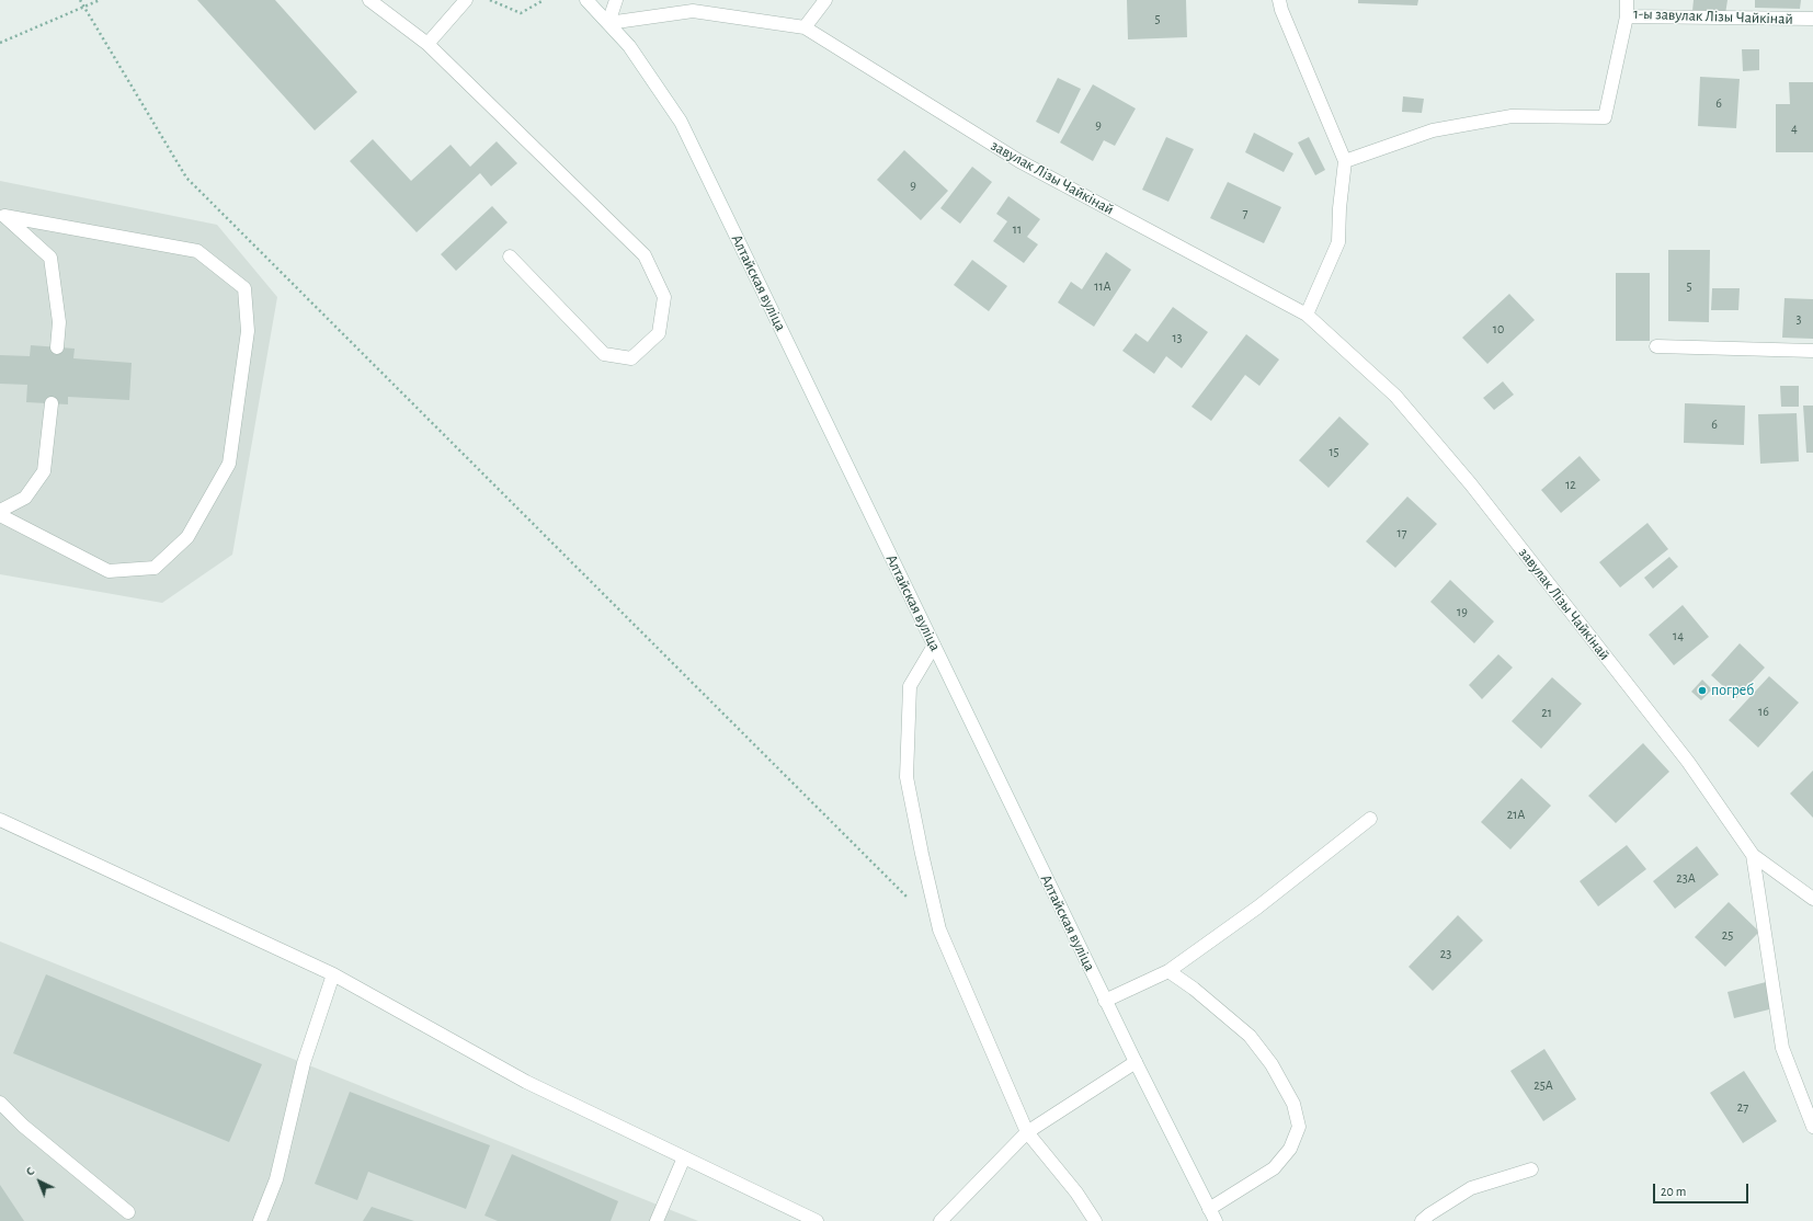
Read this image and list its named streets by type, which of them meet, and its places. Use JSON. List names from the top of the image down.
{
  "streets": {
    "street": ["1-ы завулак Лізы Чайкінай", "завулак Лізы Чайкінай", "Алтайская вуліца"]
  },
  "places": ["погреб"],
  "house_numbers": [
    "5",
    "6",
    "9",
    "4",
    "9",
    "7",
    "11",
    "11А",
    "5",
    "3",
    "10",
    "13",
    "6",
    "15",
    "12",
    "17",
    "19",
    "14",
    "16",
    "21",
    "21А",
    "23А",
    "25",
    "23",
    "25А",
    "27"
  ],
  "scale_bar": "20 m",
  "north": "top left"
}
